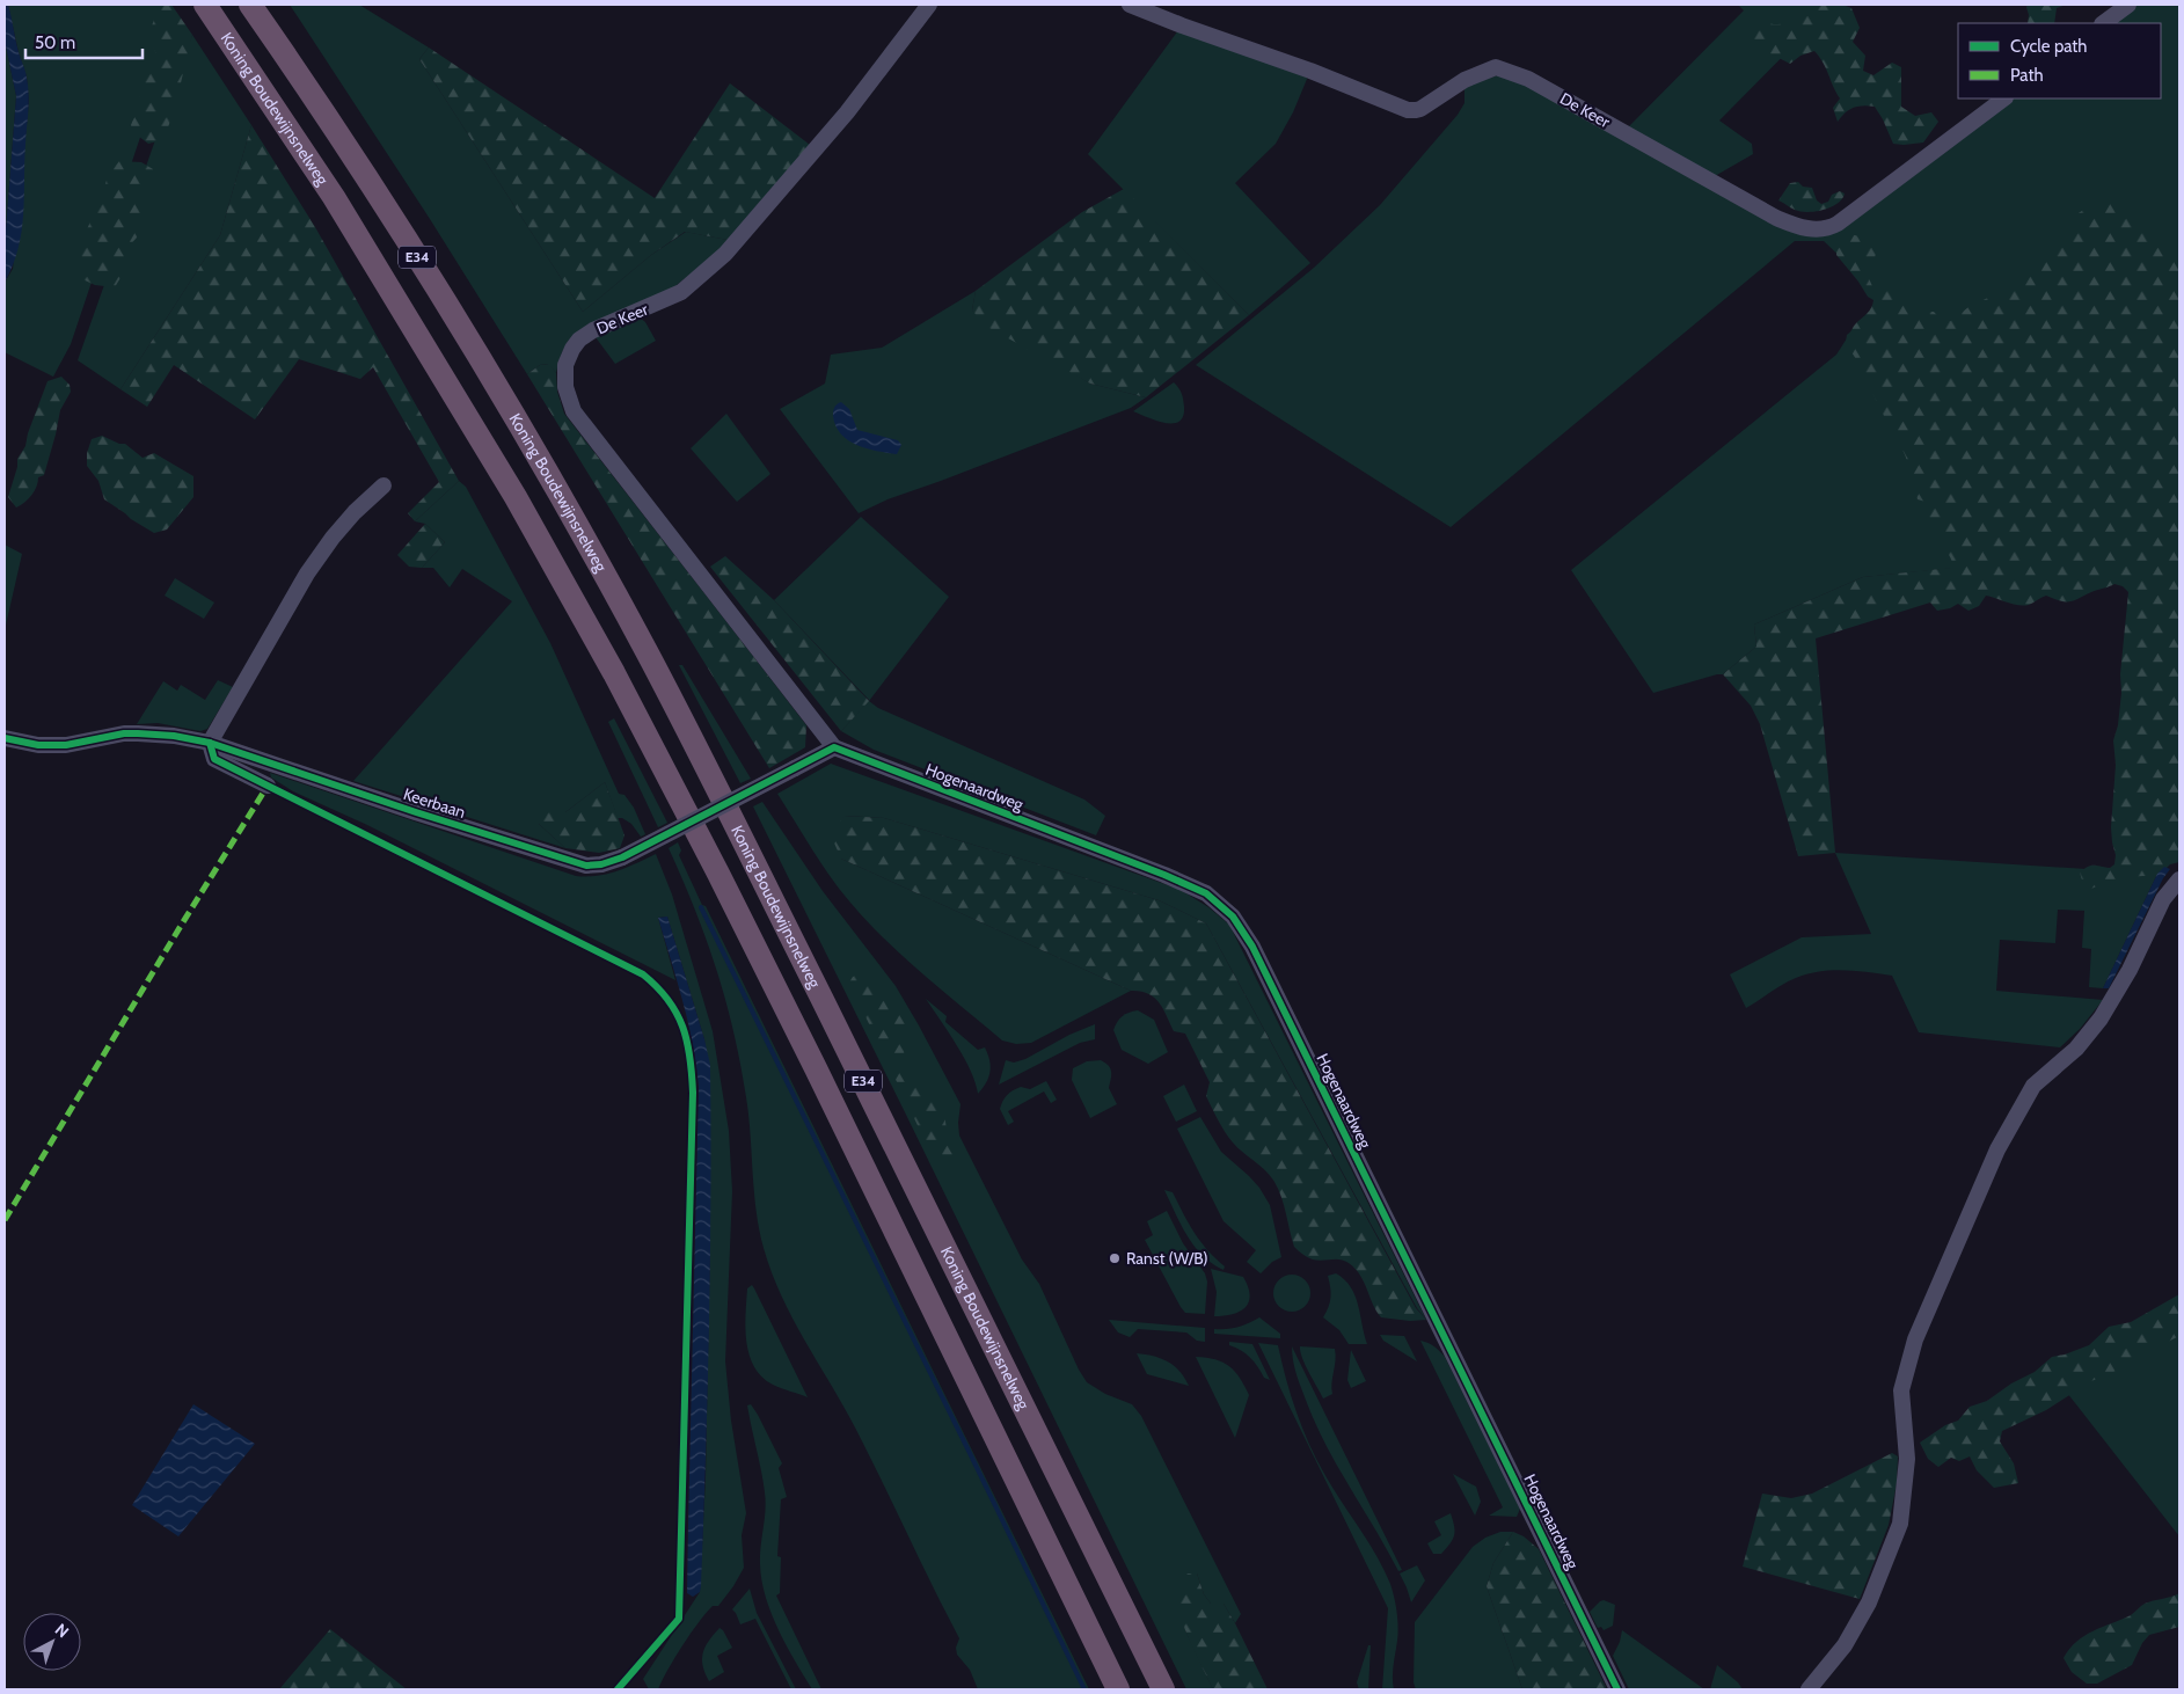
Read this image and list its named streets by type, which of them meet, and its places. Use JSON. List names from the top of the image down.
{
  "streets": {
    "highway": ["Koning Boudewijnsnelweg", "E34"],
    "street": ["De Keer", "Hogenaardweg", "Keerbaan"]
  },
  "crossings": [
    ["De Keer", "Hogenaardweg"],
    ["De Keer", "Keerbaan"],
    ["Hogenaardweg", "Keerbaan"]
  ],
  "places": ["Ranst (W/B)"],
  "legend": ["Cycle path", "Path"],
  "scale_bar": "50 m",
  "north": "top right"
}
